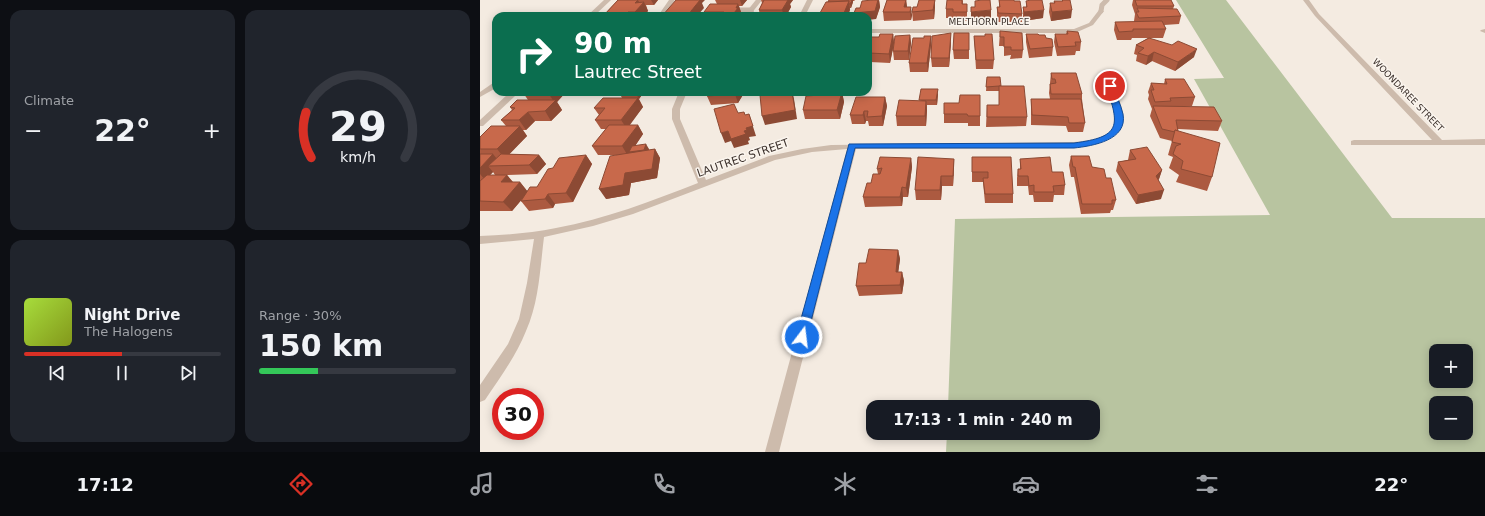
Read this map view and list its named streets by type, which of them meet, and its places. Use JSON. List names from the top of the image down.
{
  "streets": {
    "street": ["MELTHORN PLACE", "WOONDAREE STREET", "LAUTREC STREET"]
  },
  "page": {
    "tile": [
      "Climate",
      ["Range · 30%", "150 km"]
    ],
    "turn": ["90 m", "Lautrec Street"],
    "heat": ["−", "22°", "+"],
    "song": ["Night Drive", "The Halogens"],
    "map_buttons": ["+", "−"],
    "limit": "30",
    "trip": "17:13 · 1 min · 240 m",
    "tabs": ["17:12", "22°"],
    "gauge": ["29", "km/h"]
  }
}
